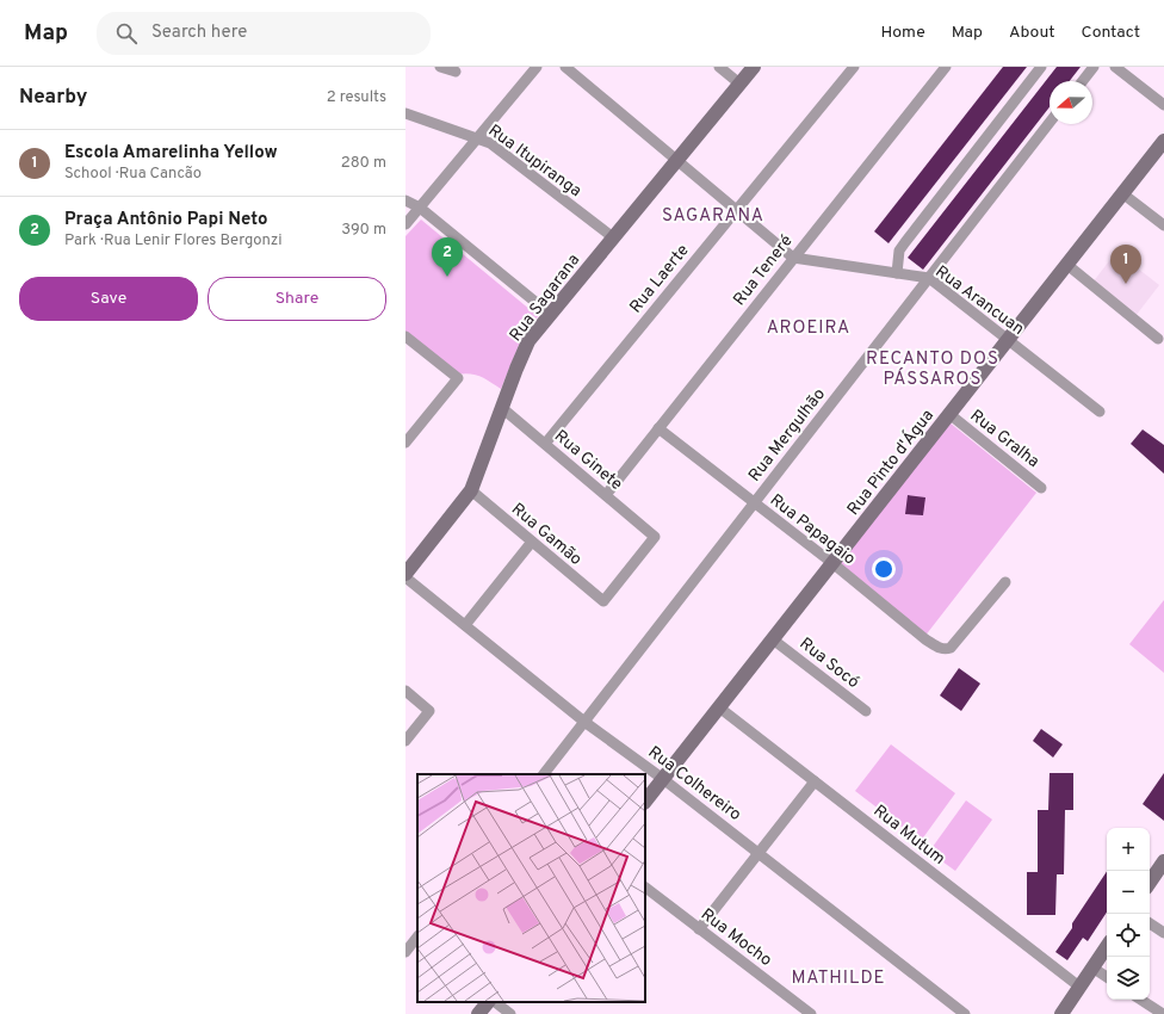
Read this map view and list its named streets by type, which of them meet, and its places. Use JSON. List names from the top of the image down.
{
  "streets": {
    "street": [
      "Rua Itupiranga",
      "Rua Teneré",
      "Rua Laerte",
      "Rua Sagarana",
      "Rua Arancuan",
      "Rua Mergulhão",
      "Rua Gralha",
      "Rua Ginete",
      "Rua Pinto d'Água",
      "Rua Papagaio",
      "Rua Gamão",
      "Rua Socó",
      "Rua Colhereiro",
      "Rua Mutum",
      "Rua Mocho"
    ]
  },
  "crossings": [
    ["Rua Itupiranga", "Rua Sagarana"],
    ["Rua Teneré", "Rua Arancuan"],
    ["Rua Teneré", "Rua Ginete"],
    ["Rua Teneré", "Rua Papagaio"],
    ["Rua Laerte", "Rua Ginete"],
    ["Rua Sagarana", "Rua Ginete"],
    ["Rua Sagarana", "Rua Gamão"],
    ["Rua Arancuan", "Rua Mergulhão"],
    ["Rua Arancuan", "Rua Pinto d'Água"],
    ["Rua Mergulhão", "Rua Papagaio"],
    ["Rua Mergulhão", "Rua Colhereiro"],
    ["Rua Gralha", "Rua Pinto d'Água"],
    ["Rua Ginete", "Rua Gamão"],
    ["Rua Pinto d'Água", "Rua Papagaio"],
    ["Rua Pinto d'Água", "Rua Socó"],
    ["Rua Pinto d'Água", "Rua Colhereiro"],
    ["Rua Pinto d'Água", "Rua Mutum"]
  ],
  "districts": [
    "SAGARANA",
    "AROEIRA",
    "RECANTO DOS PÁSSAROS",
    "MATHILDE"
  ],
  "north": "left",
  "page": {
    "header": "Map",
    "search": "Search here",
    "nav": [
      "Home",
      "Map",
      "About",
      "Contact"
    ],
    "heading": ["Nearby", "2 results"],
    "list": [
      {
        "mark": "1",
        "name": "Escola Amarelinha Yellow",
        "note": "School · Rua Cancão",
        "value": "280 m"
      },
      {
        "mark": "2",
        "name": "Praça Antônio Papi Neto",
        "note": "Park · Rua Lenir Flores Bergonzi",
        "value": "390 m"
      }
    ],
    "pins": ["2", "1"],
    "buttons": ["Save", "Share"],
    "map_buttons": ["+", "−"]
  }
}
